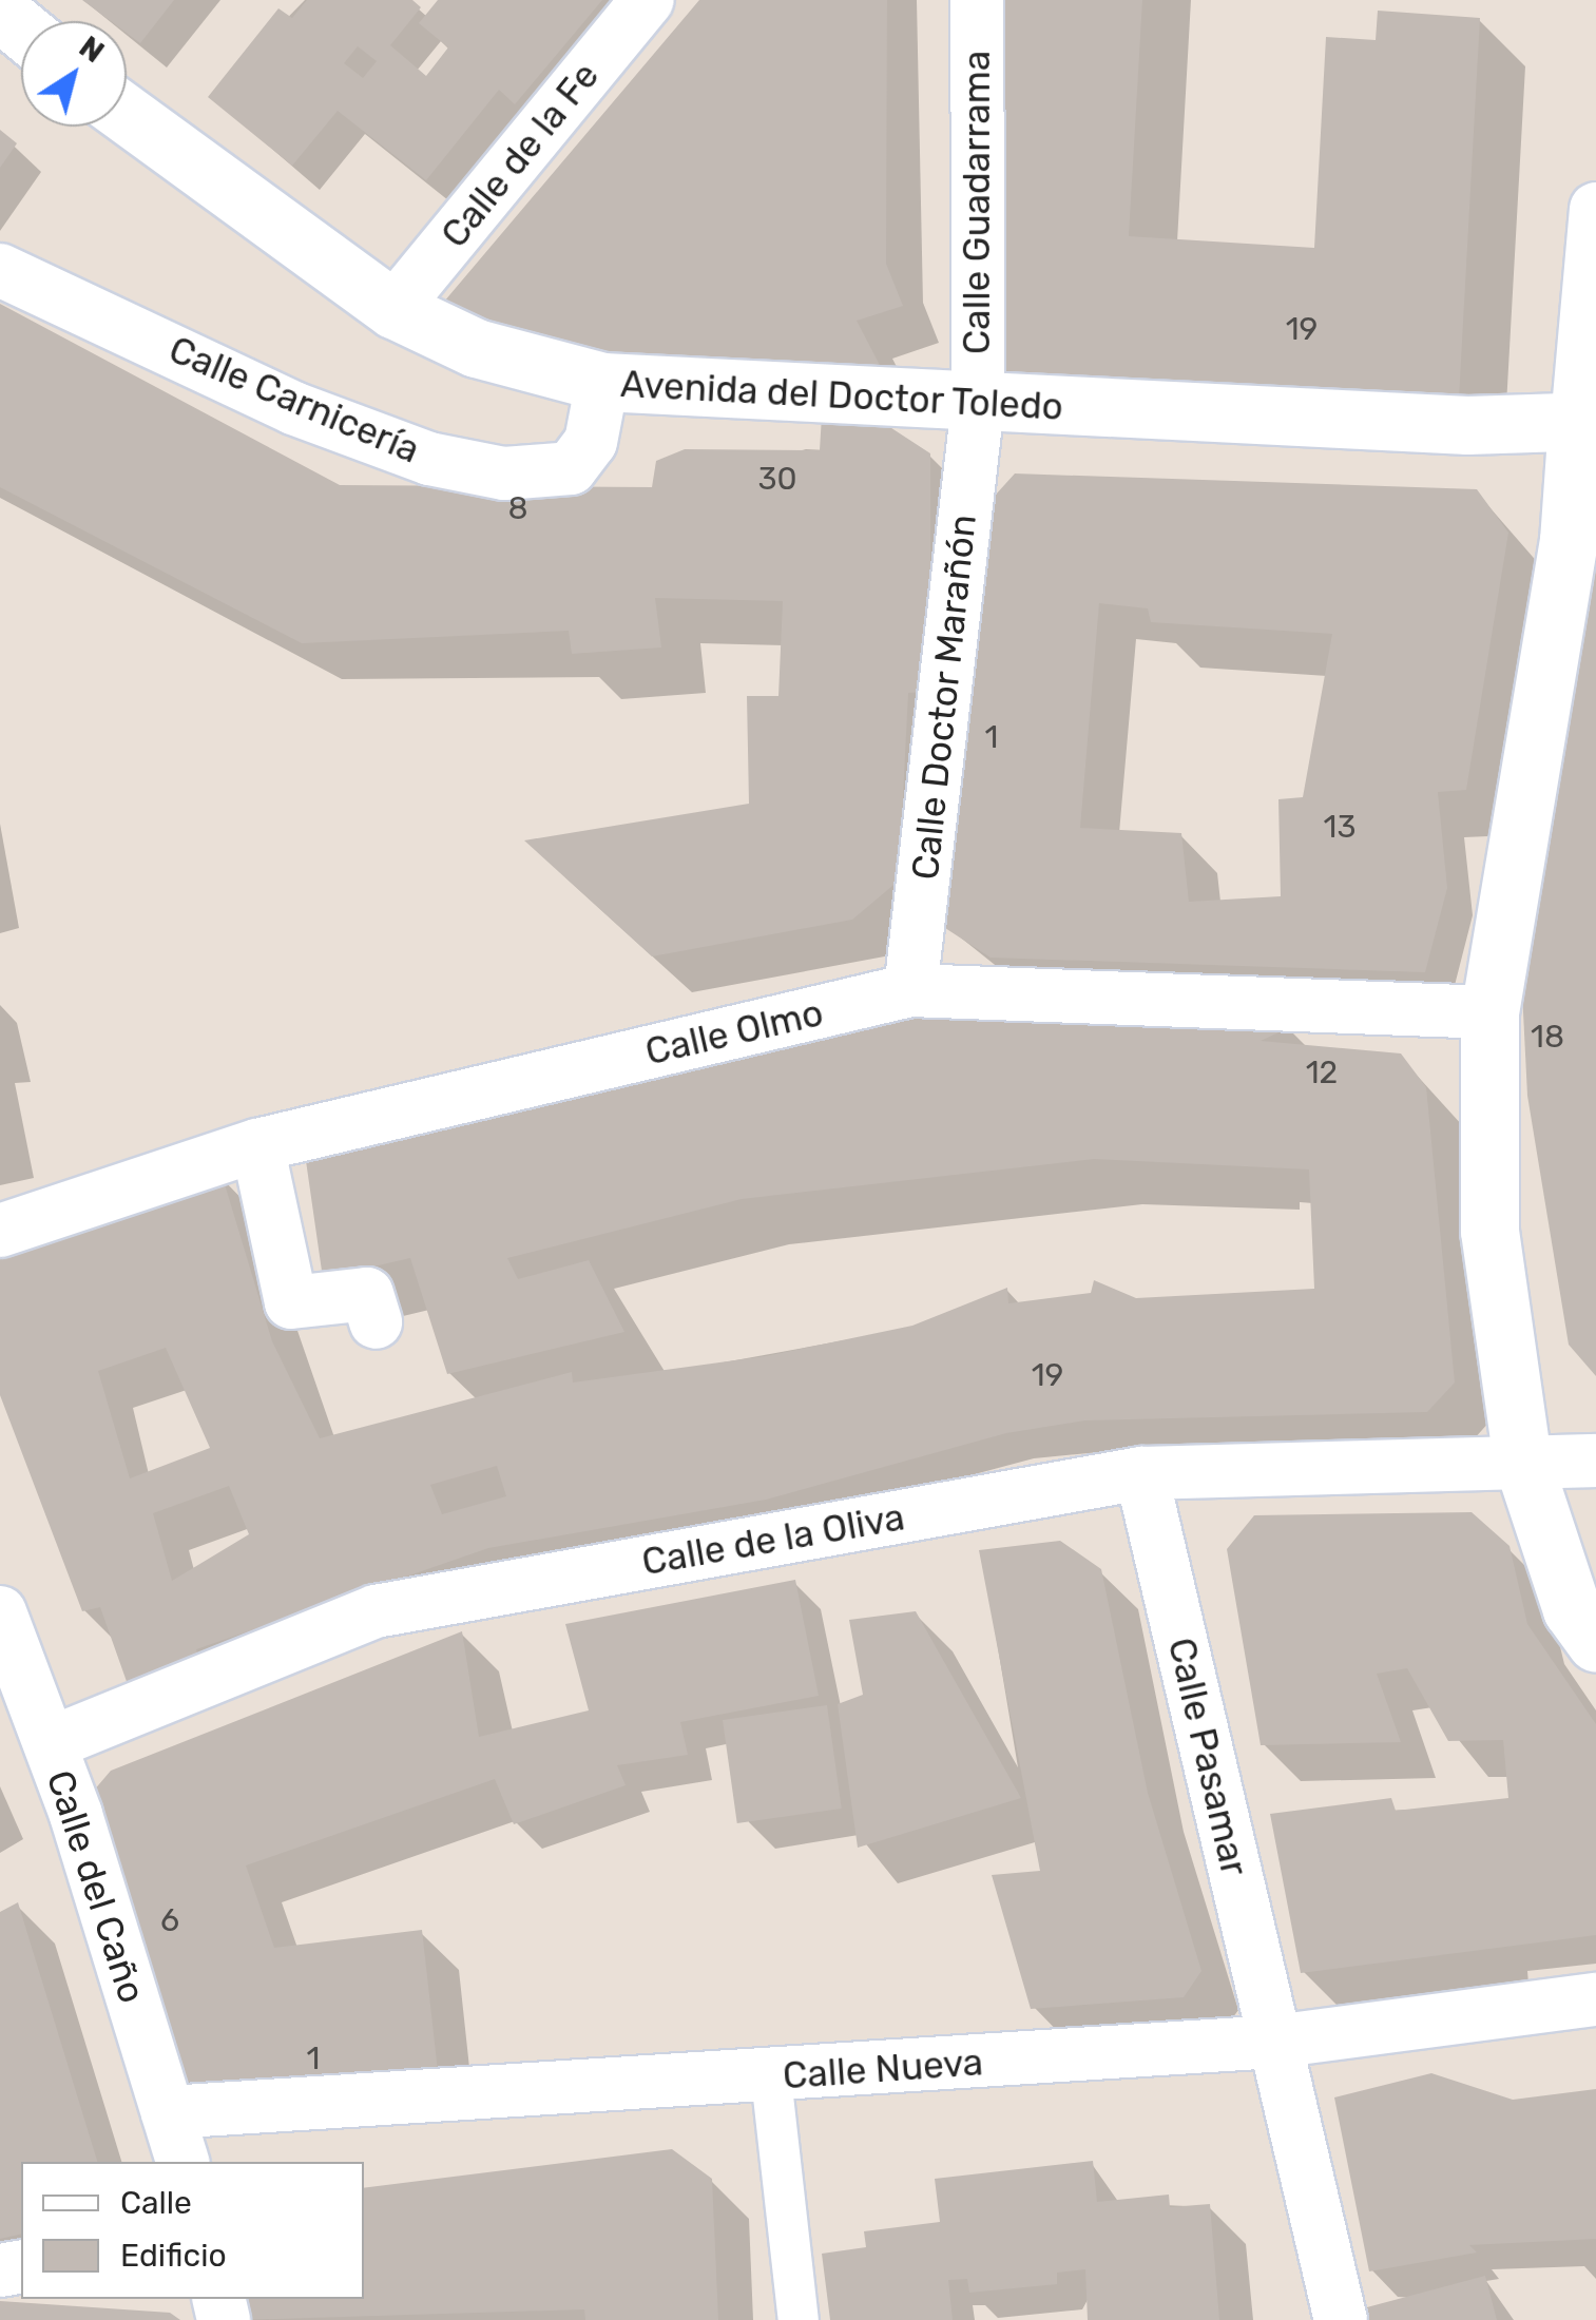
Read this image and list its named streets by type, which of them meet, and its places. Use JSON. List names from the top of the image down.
{
  "streets": {
    "street": [
      "Calle de la Fe",
      "Calle Guadarrama",
      "Avenida del Doctor Toledo",
      "Calle Carnicería",
      "Calle Doctor Marañón",
      "Calle Olmo",
      "Calle de la Oliva",
      "Calle Pasamar",
      "Calle del Caño",
      "Calle Nueva"
    ]
  },
  "crossings": [
    ["Calle de la Fe", "Avenida del Doctor Toledo"],
    ["Calle Guadarrama", "Avenida del Doctor Toledo"],
    ["Calle Guadarrama", "Calle Doctor Marañón"],
    ["Avenida del Doctor Toledo", "Calle Carnicería"],
    ["Avenida del Doctor Toledo", "Calle Doctor Marañón"],
    ["Calle Doctor Marañón", "Calle Olmo"],
    ["Calle de la Oliva", "Calle Pasamar"],
    ["Calle de la Oliva", "Calle del Caño"],
    ["Calle Pasamar", "Calle Nueva"],
    ["Calle del Caño", "Calle Nueva"]
  ],
  "house_numbers": [
    "19",
    "30",
    "8",
    "1",
    "13",
    "18",
    "12",
    "19",
    "6",
    "1"
  ],
  "legend": ["Calle", "Edificio"],
  "north": "top right"
}
